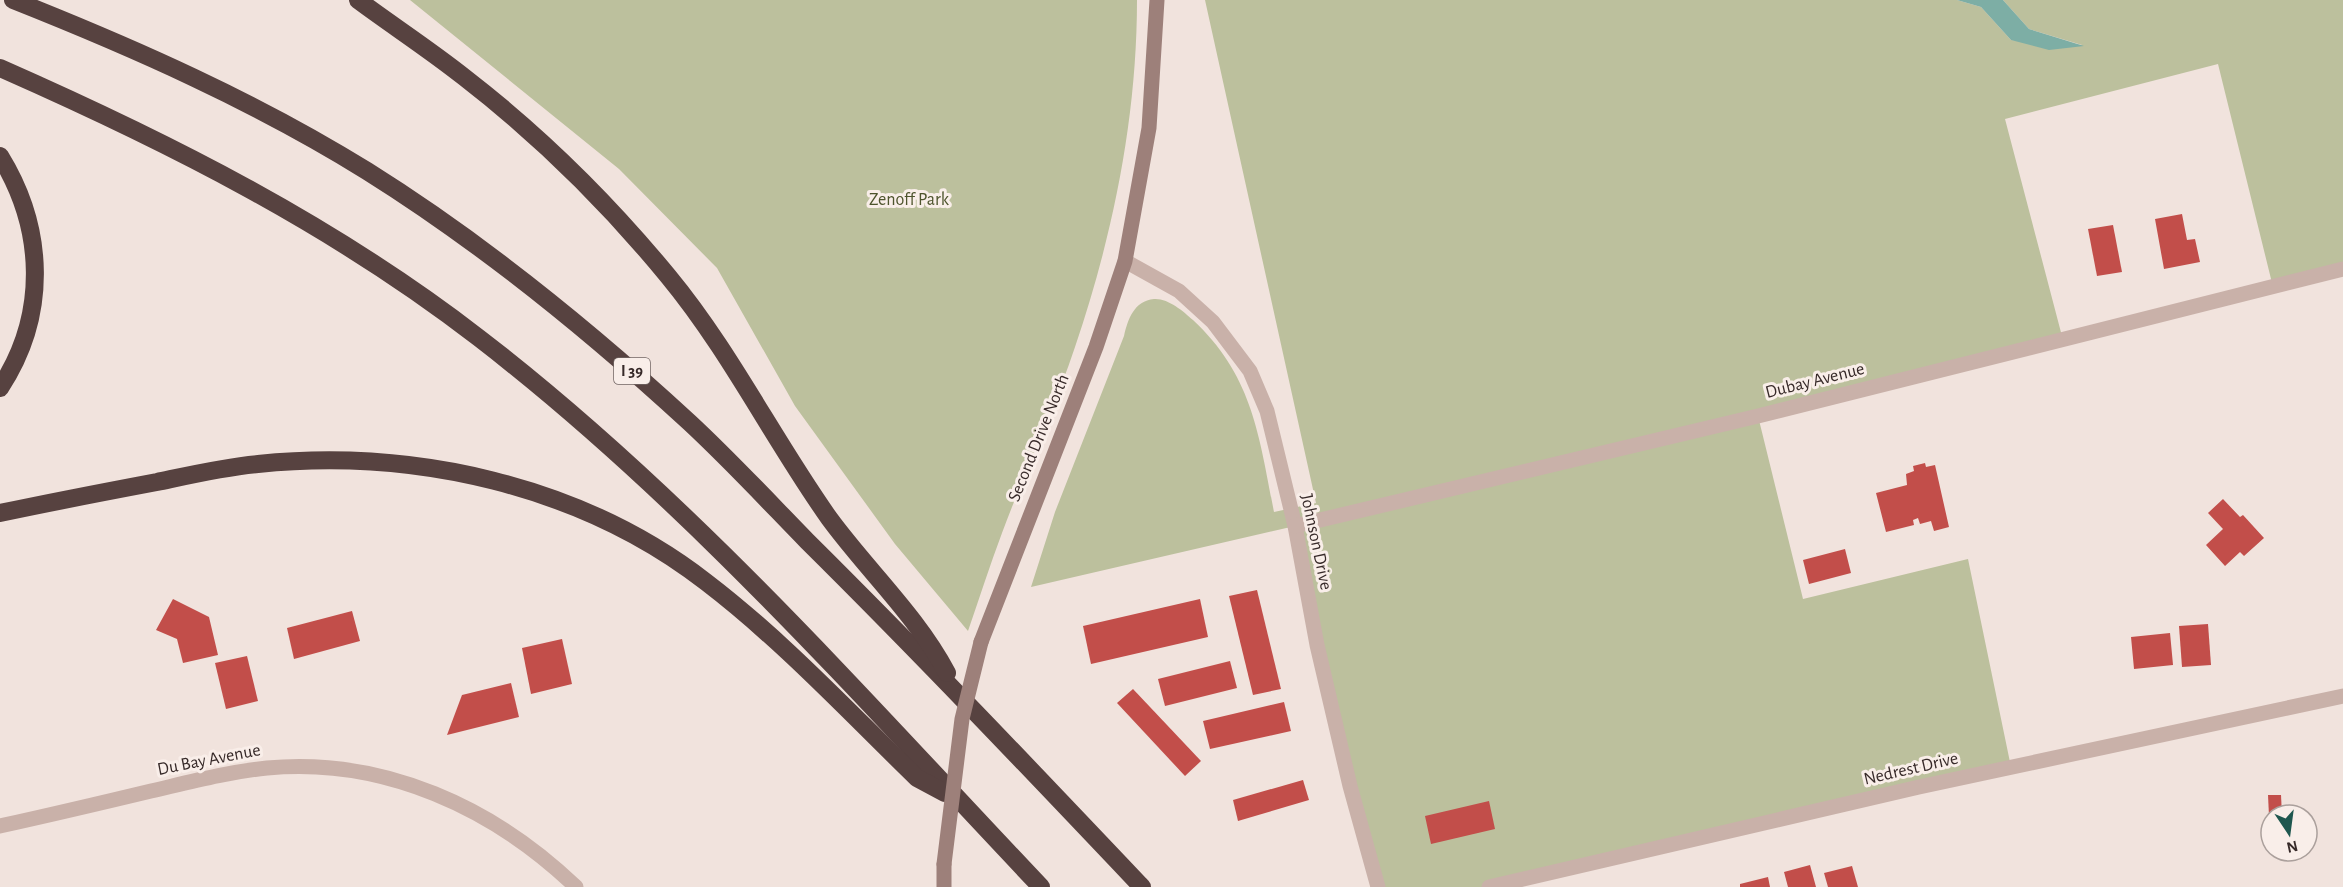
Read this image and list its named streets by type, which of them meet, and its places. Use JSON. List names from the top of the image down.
{
  "streets": {
    "highway": ["I 39"],
    "street": [
      "Dubay Avenue",
      "Second Drive North",
      "Johnson Drive",
      "Du Bay Avenue",
      "Nedrest Drive"
    ]
  },
  "crossings": [
    ["Dubay Avenue", "Johnson Drive"],
    ["Second Drive North", "Johnson Drive"]
  ],
  "parks": ["Zenoff Park"],
  "north": "bottom"
}
